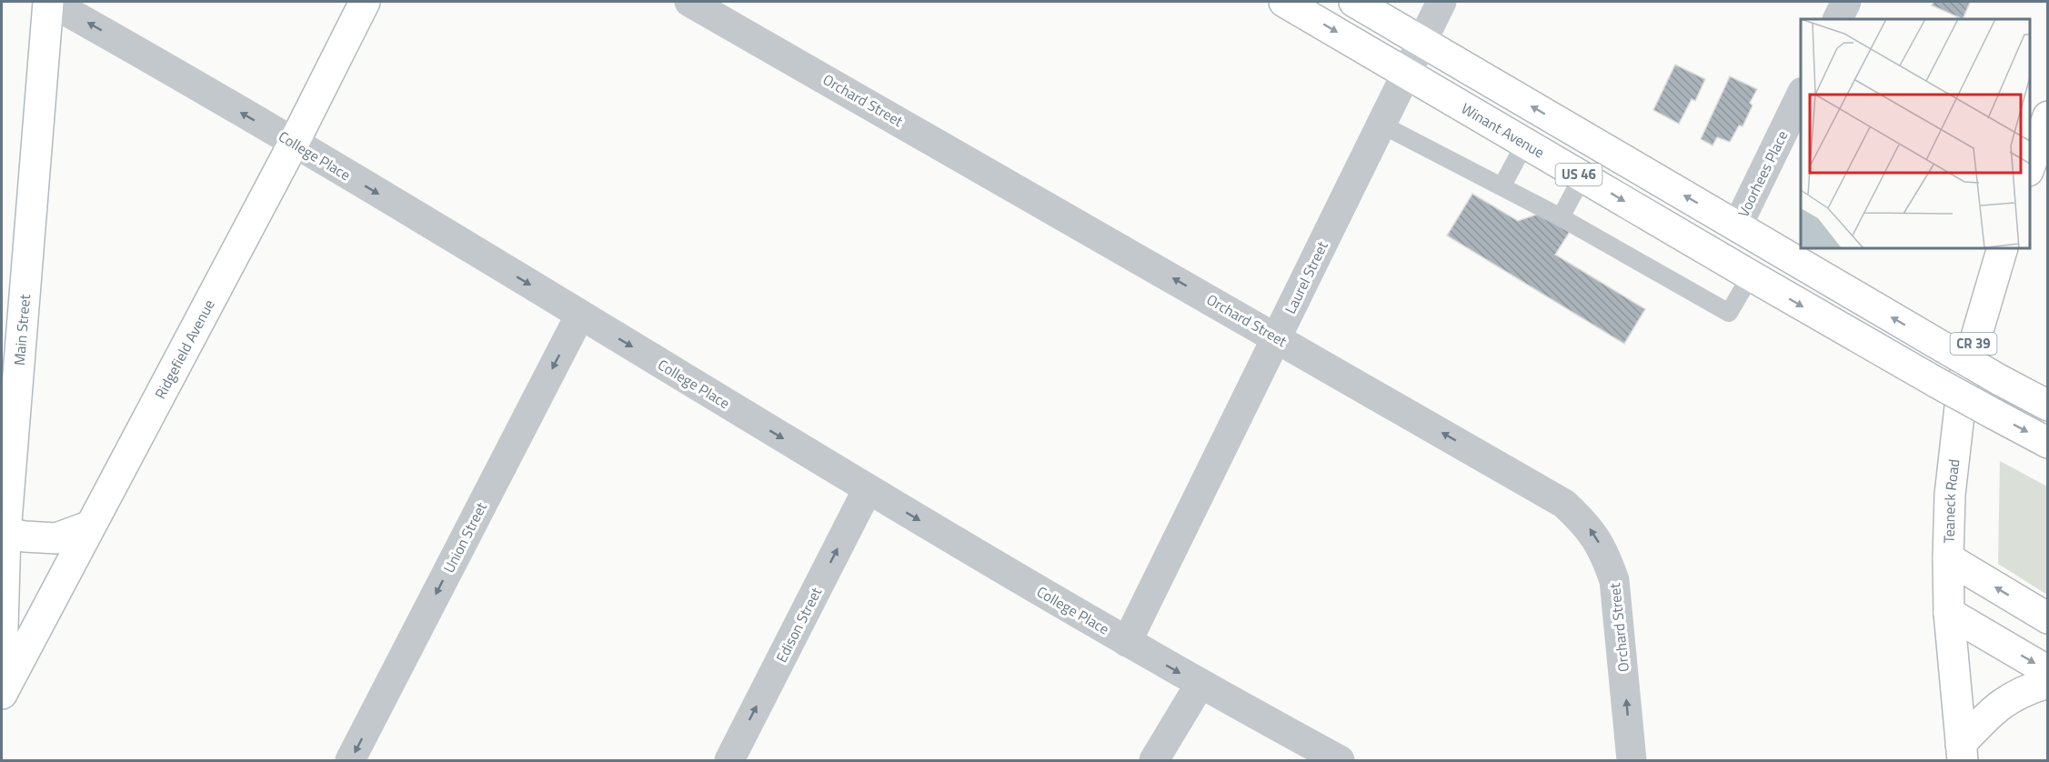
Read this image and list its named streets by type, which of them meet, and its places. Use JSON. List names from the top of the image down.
{
  "streets": {
    "main road": [
      "Winant Avenue",
      "US 46",
      "Main Street",
      "CR 39",
      "Ridgefield Avenue",
      "Teaneck Road"
    ],
    "street": [
      "Orchard Street",
      "College Place",
      "Voorhees Place",
      "Laurel Street",
      "Union Street",
      "Edison Street"
    ]
  },
  "crossings": [
    ["Orchard Street", "Laurel Street"],
    ["Winant Avenue", "US 46"],
    ["Winant Avenue", "Laurel Street"],
    ["College Place", "Laurel Street"],
    ["College Place", "Main Street"],
    ["College Place", "Ridgefield Avenue"],
    ["College Place", "Union Street"],
    ["College Place", "Edison Street"],
    ["Voorhees Place", "US 46"],
    ["US 46", "Laurel Street"]
  ],
  "one_way": ["Orchard Street", "Union Street", "Edison Street"]
}
